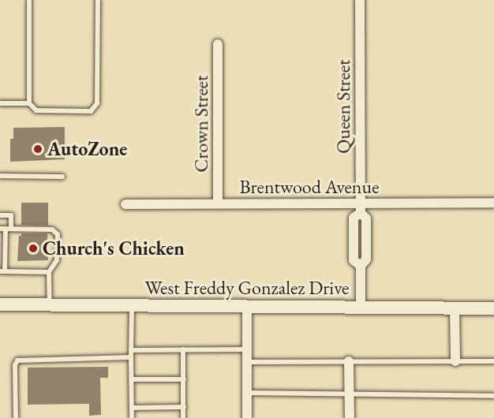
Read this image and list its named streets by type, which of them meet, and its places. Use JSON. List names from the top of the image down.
{
  "streets": {
    "main road": ["West Freddy Gonzalez Drive"],
    "street": ["Queen Street", "Crown Street", "Brentwood Avenue"]
  },
  "crossings": [
    ["Queen Street", "Brentwood Avenue"],
    ["Queen Street", "West Freddy Gonzalez Drive"],
    ["Crown Street", "Brentwood Avenue"]
  ],
  "places": ["AutoZone", "Church's Chicken"]
}
